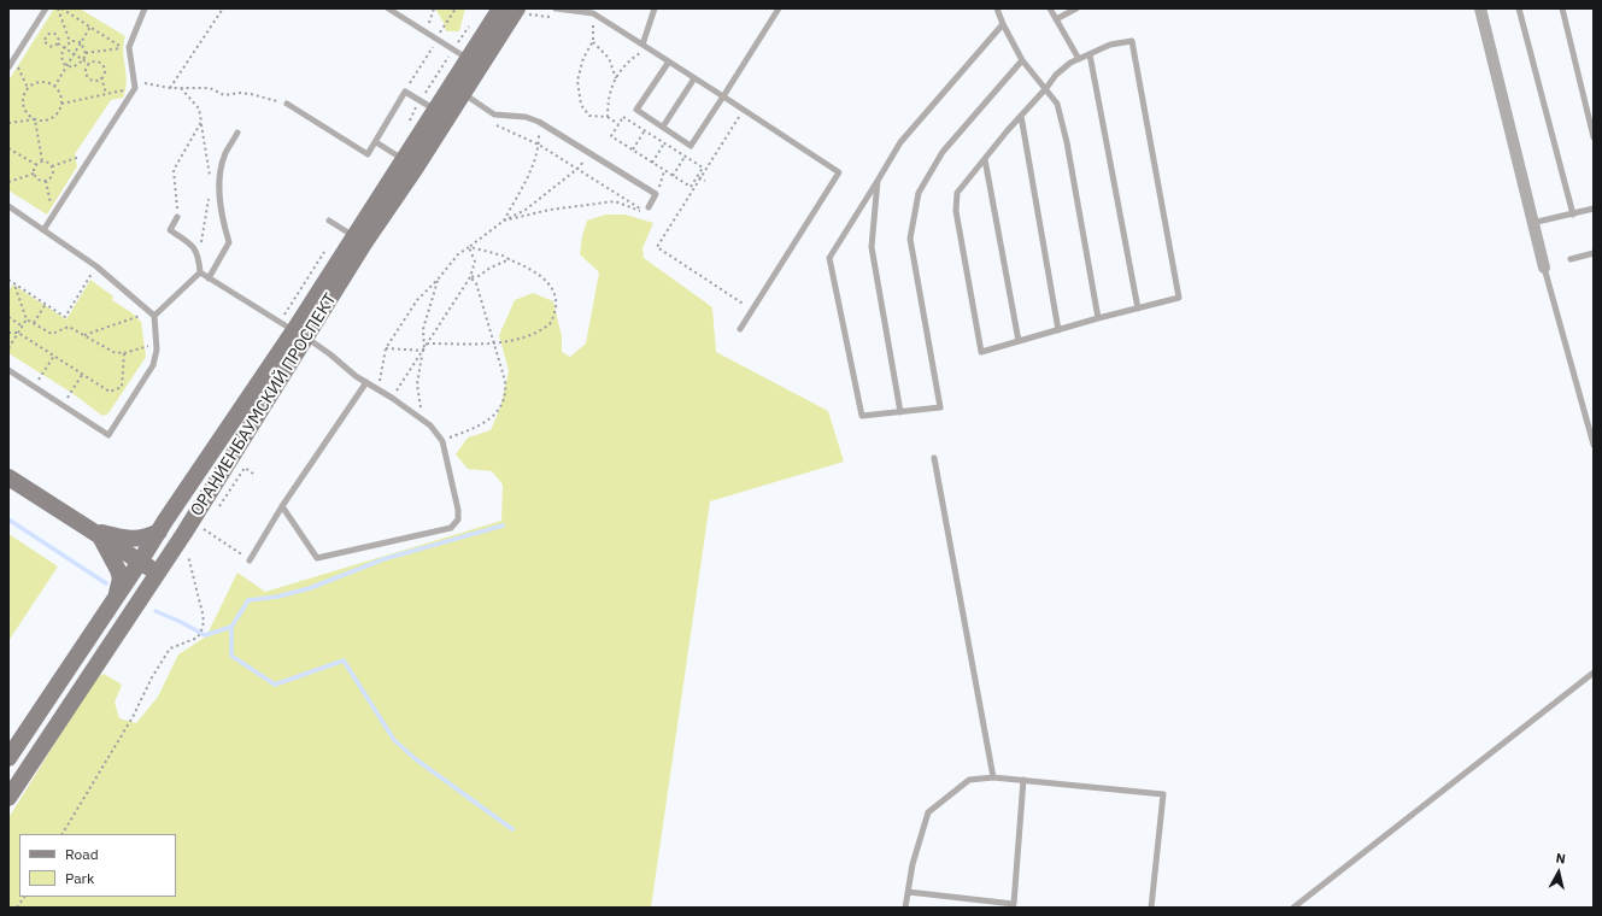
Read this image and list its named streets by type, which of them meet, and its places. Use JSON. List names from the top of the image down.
{
  "streets": {
    "main road": ["ОРАНИЕНБАУМСКИЙ ПРОСПЕКТ"]
  },
  "legend": ["Road", "Park"],
  "north": "top"
}
